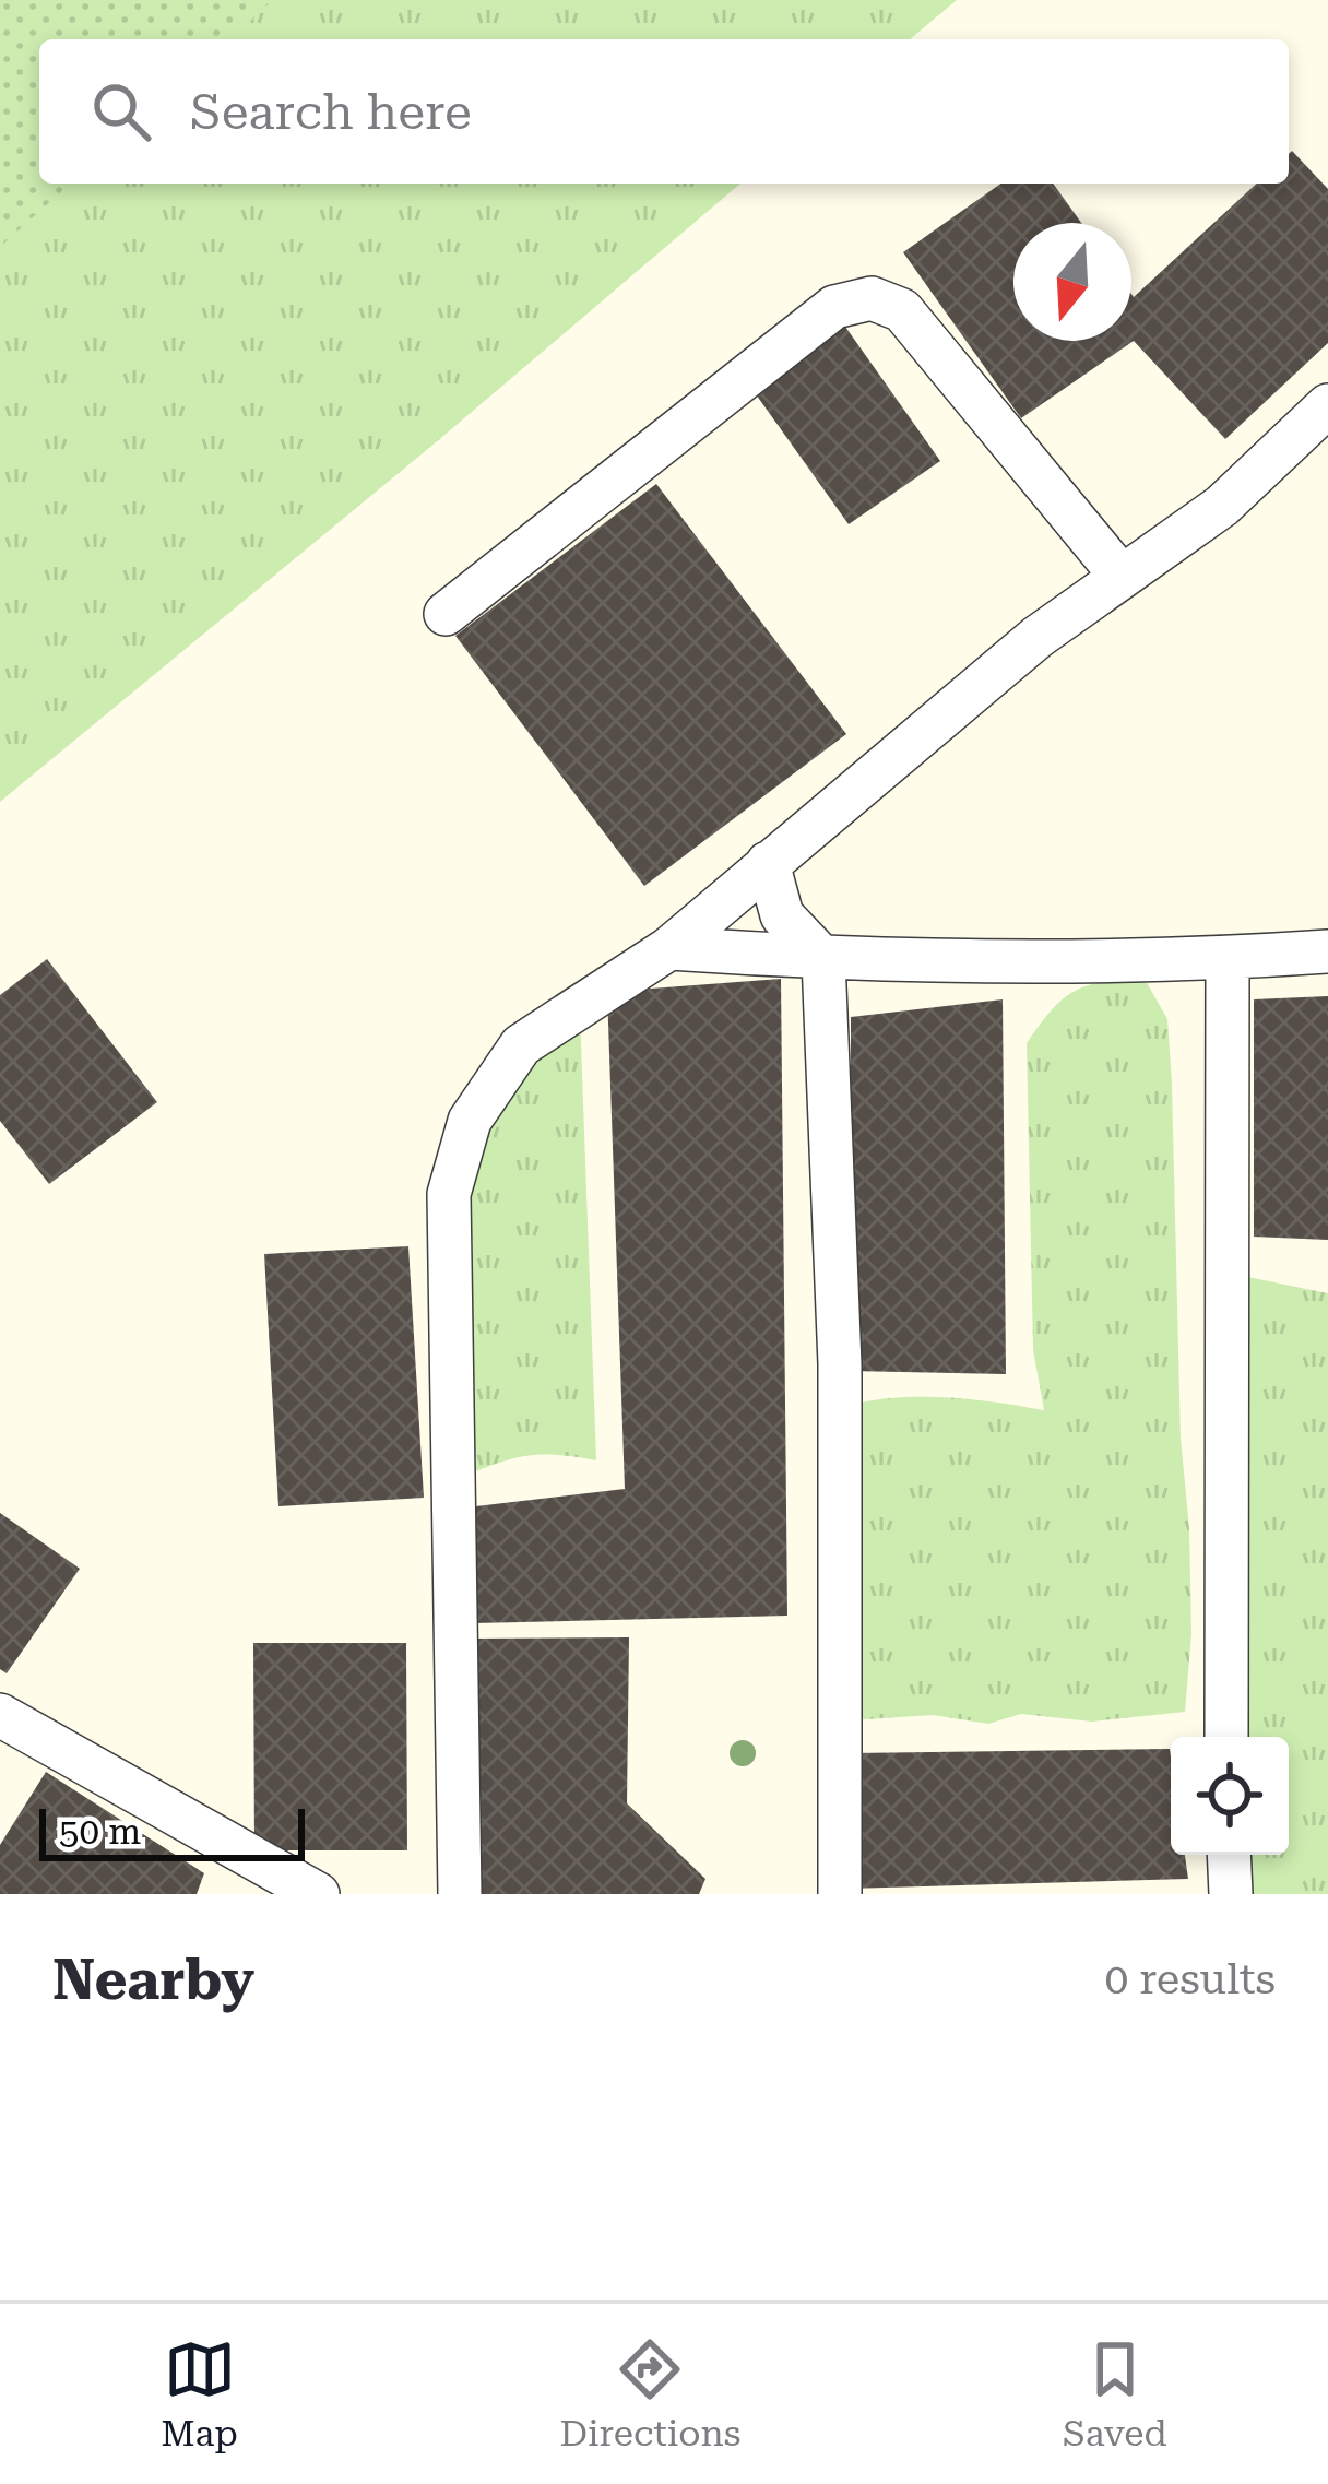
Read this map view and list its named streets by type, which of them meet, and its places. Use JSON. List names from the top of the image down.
{
  "scale_bar": "50 m",
  "north": "bottom",
  "page": {
    "search": "Search here",
    "scale": "50 m",
    "heading": ["Nearby", "0 results"],
    "nav": ["Map", "Directions", "Saved"]
  }
}
